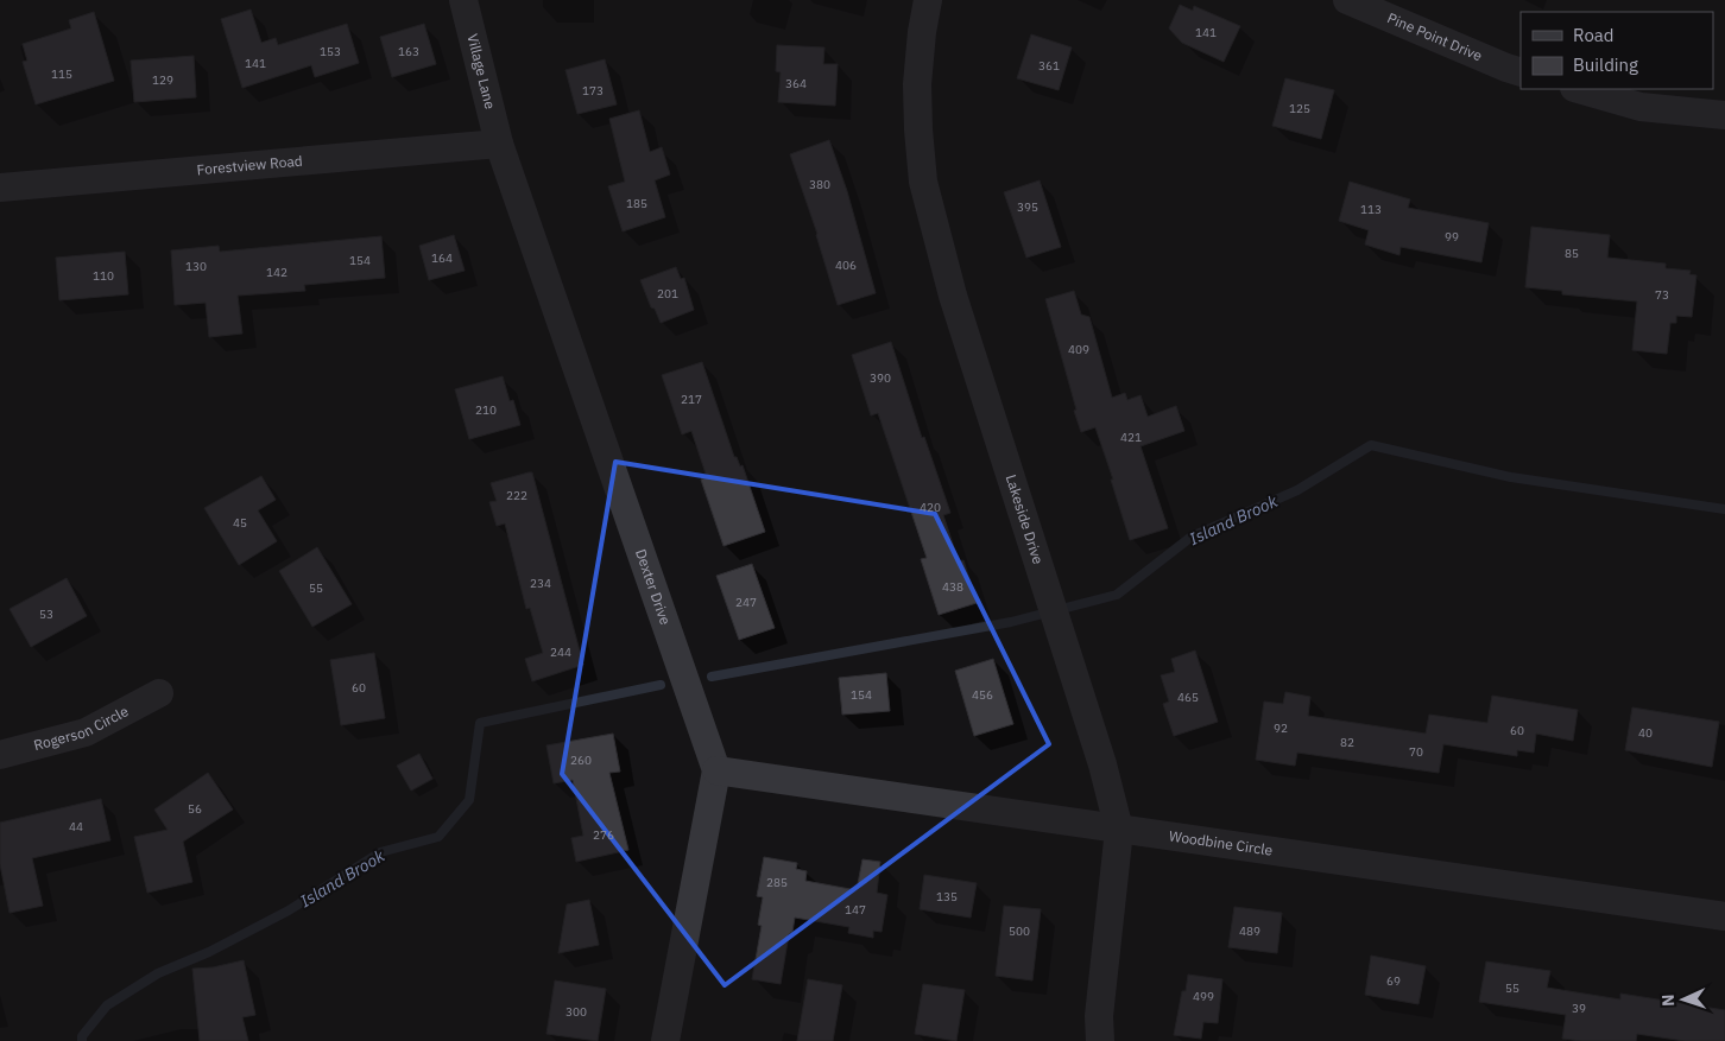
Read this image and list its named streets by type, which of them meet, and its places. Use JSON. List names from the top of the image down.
{
  "streets": {
    "street": [
      "Pine Point Drive",
      "Village Lane",
      "Forestview Road",
      "Lakeside Drive",
      "Dexter Drive",
      "Rogerson Circle",
      "Woodbine Circle"
    ]
  },
  "crossings": [
    ["Village Lane", "Forestview Road"],
    ["Village Lane", "Dexter Drive"],
    ["Forestview Road", "Dexter Drive"],
    ["Lakeside Drive", "Woodbine Circle"],
    ["Dexter Drive", "Woodbine Circle"]
  ],
  "water": ["Island Brook"],
  "house_numbers": [
    "141",
    "153",
    "163",
    "141",
    "361",
    "115",
    "129",
    "364",
    "173",
    "125",
    "380",
    "185",
    "395",
    "113",
    "99",
    "85",
    "164",
    "154",
    "406",
    "130",
    "142",
    "110",
    "201",
    "73",
    "409",
    "390",
    "217",
    "210",
    "421",
    "222",
    "420",
    "45",
    "234",
    "438",
    "55",
    "247",
    "53",
    "244",
    "60",
    "154",
    "456",
    "465",
    "92",
    "60",
    "40",
    "82",
    "70",
    "260",
    "56",
    "44",
    "276",
    "285",
    "135",
    "147",
    "500",
    "489",
    "69",
    "55",
    "499",
    "39",
    "300"
  ],
  "legend": ["Road", "Building"],
  "north": "left"
}
